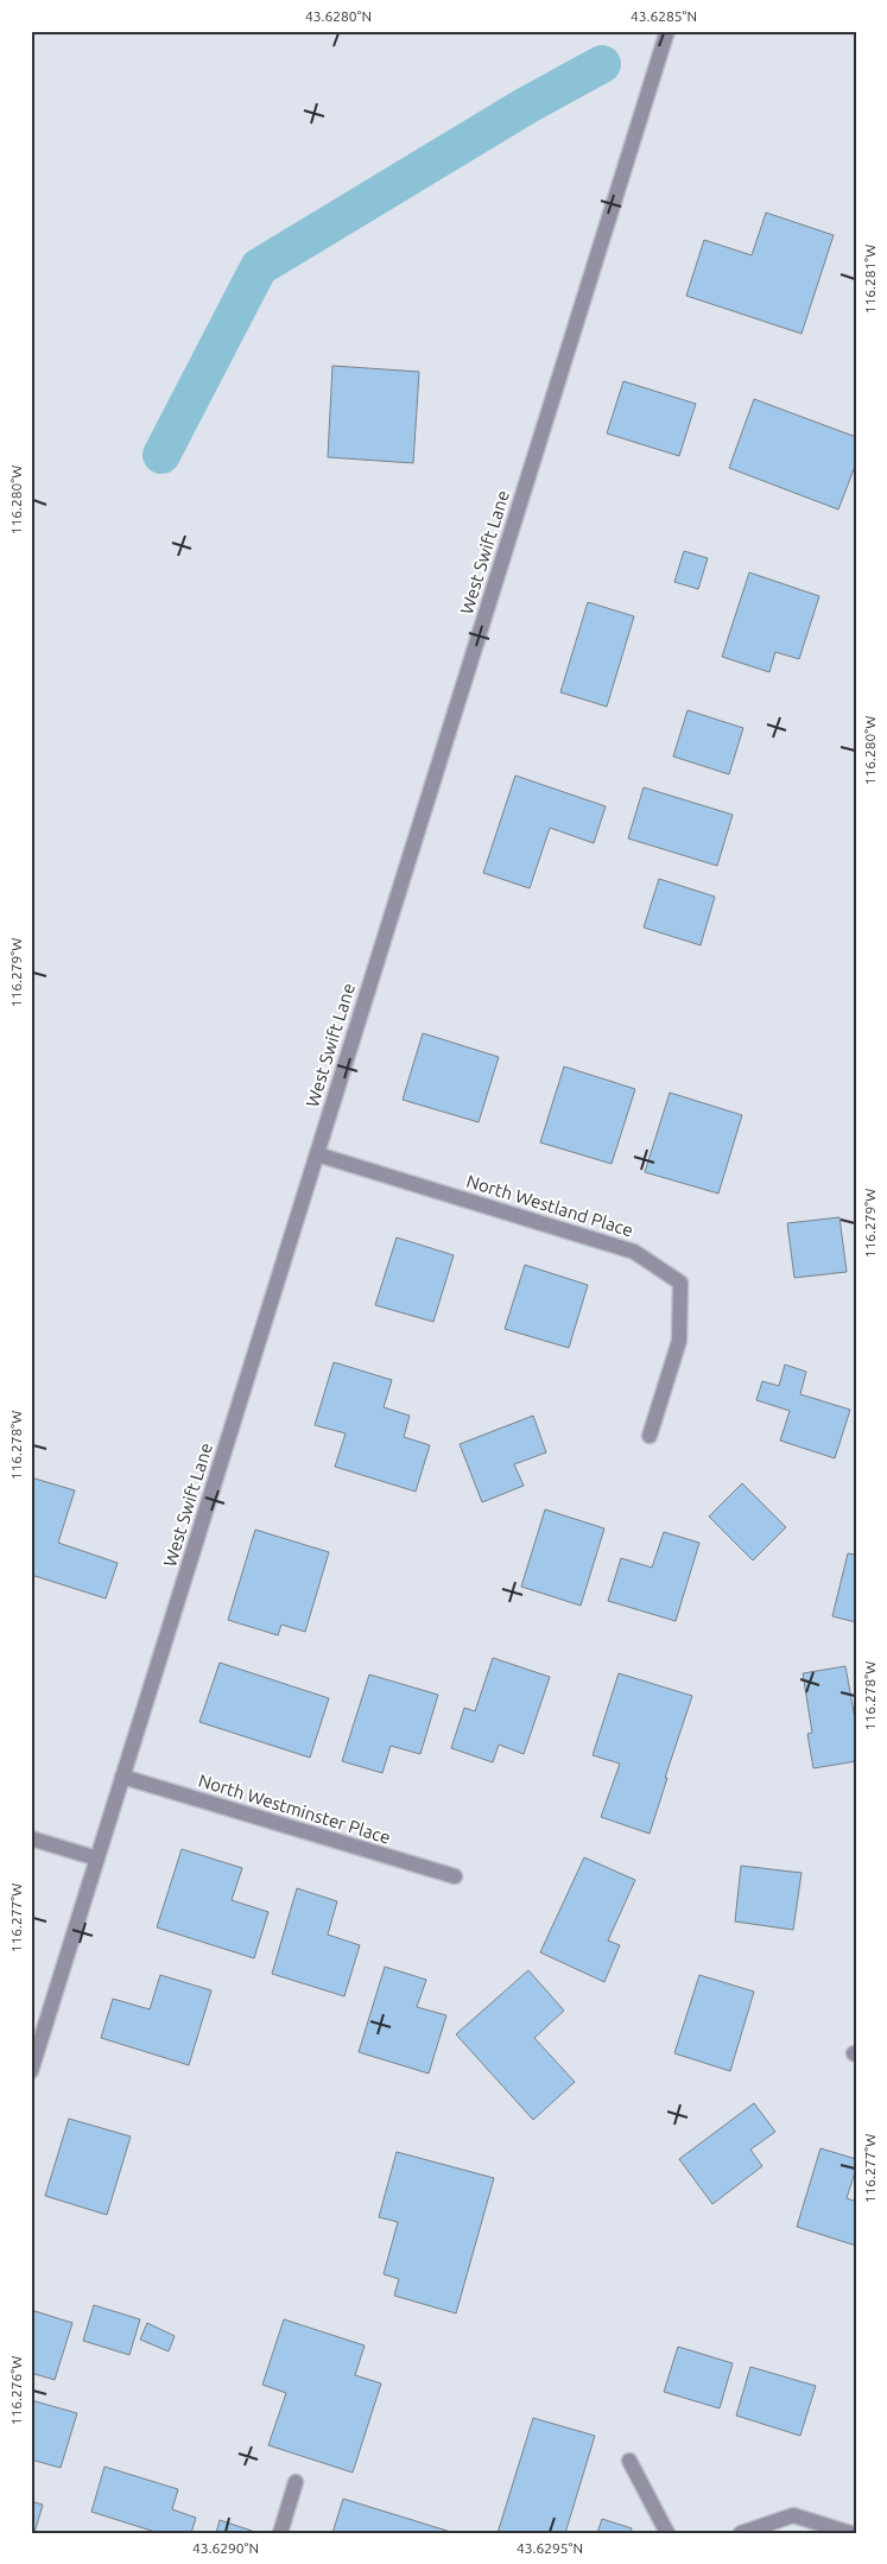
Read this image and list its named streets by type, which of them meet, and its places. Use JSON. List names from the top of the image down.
{
  "streets": {
    "street": ["West Swift Lane", "North Westland Place", "North Westminster Place"]
  },
  "crossings": [
    ["West Swift Lane", "North Westland Place"],
    ["West Swift Lane", "North Westminster Place"]
  ],
  "coordinates": [
    "43.6280°N",
    "43.6285°N",
    "116.281°W",
    "116.280°W",
    "116.279°W",
    "116.278°W",
    "116.277°W",
    "116.276°W",
    "43.6290°N",
    "43.6295°N"
  ]
}
